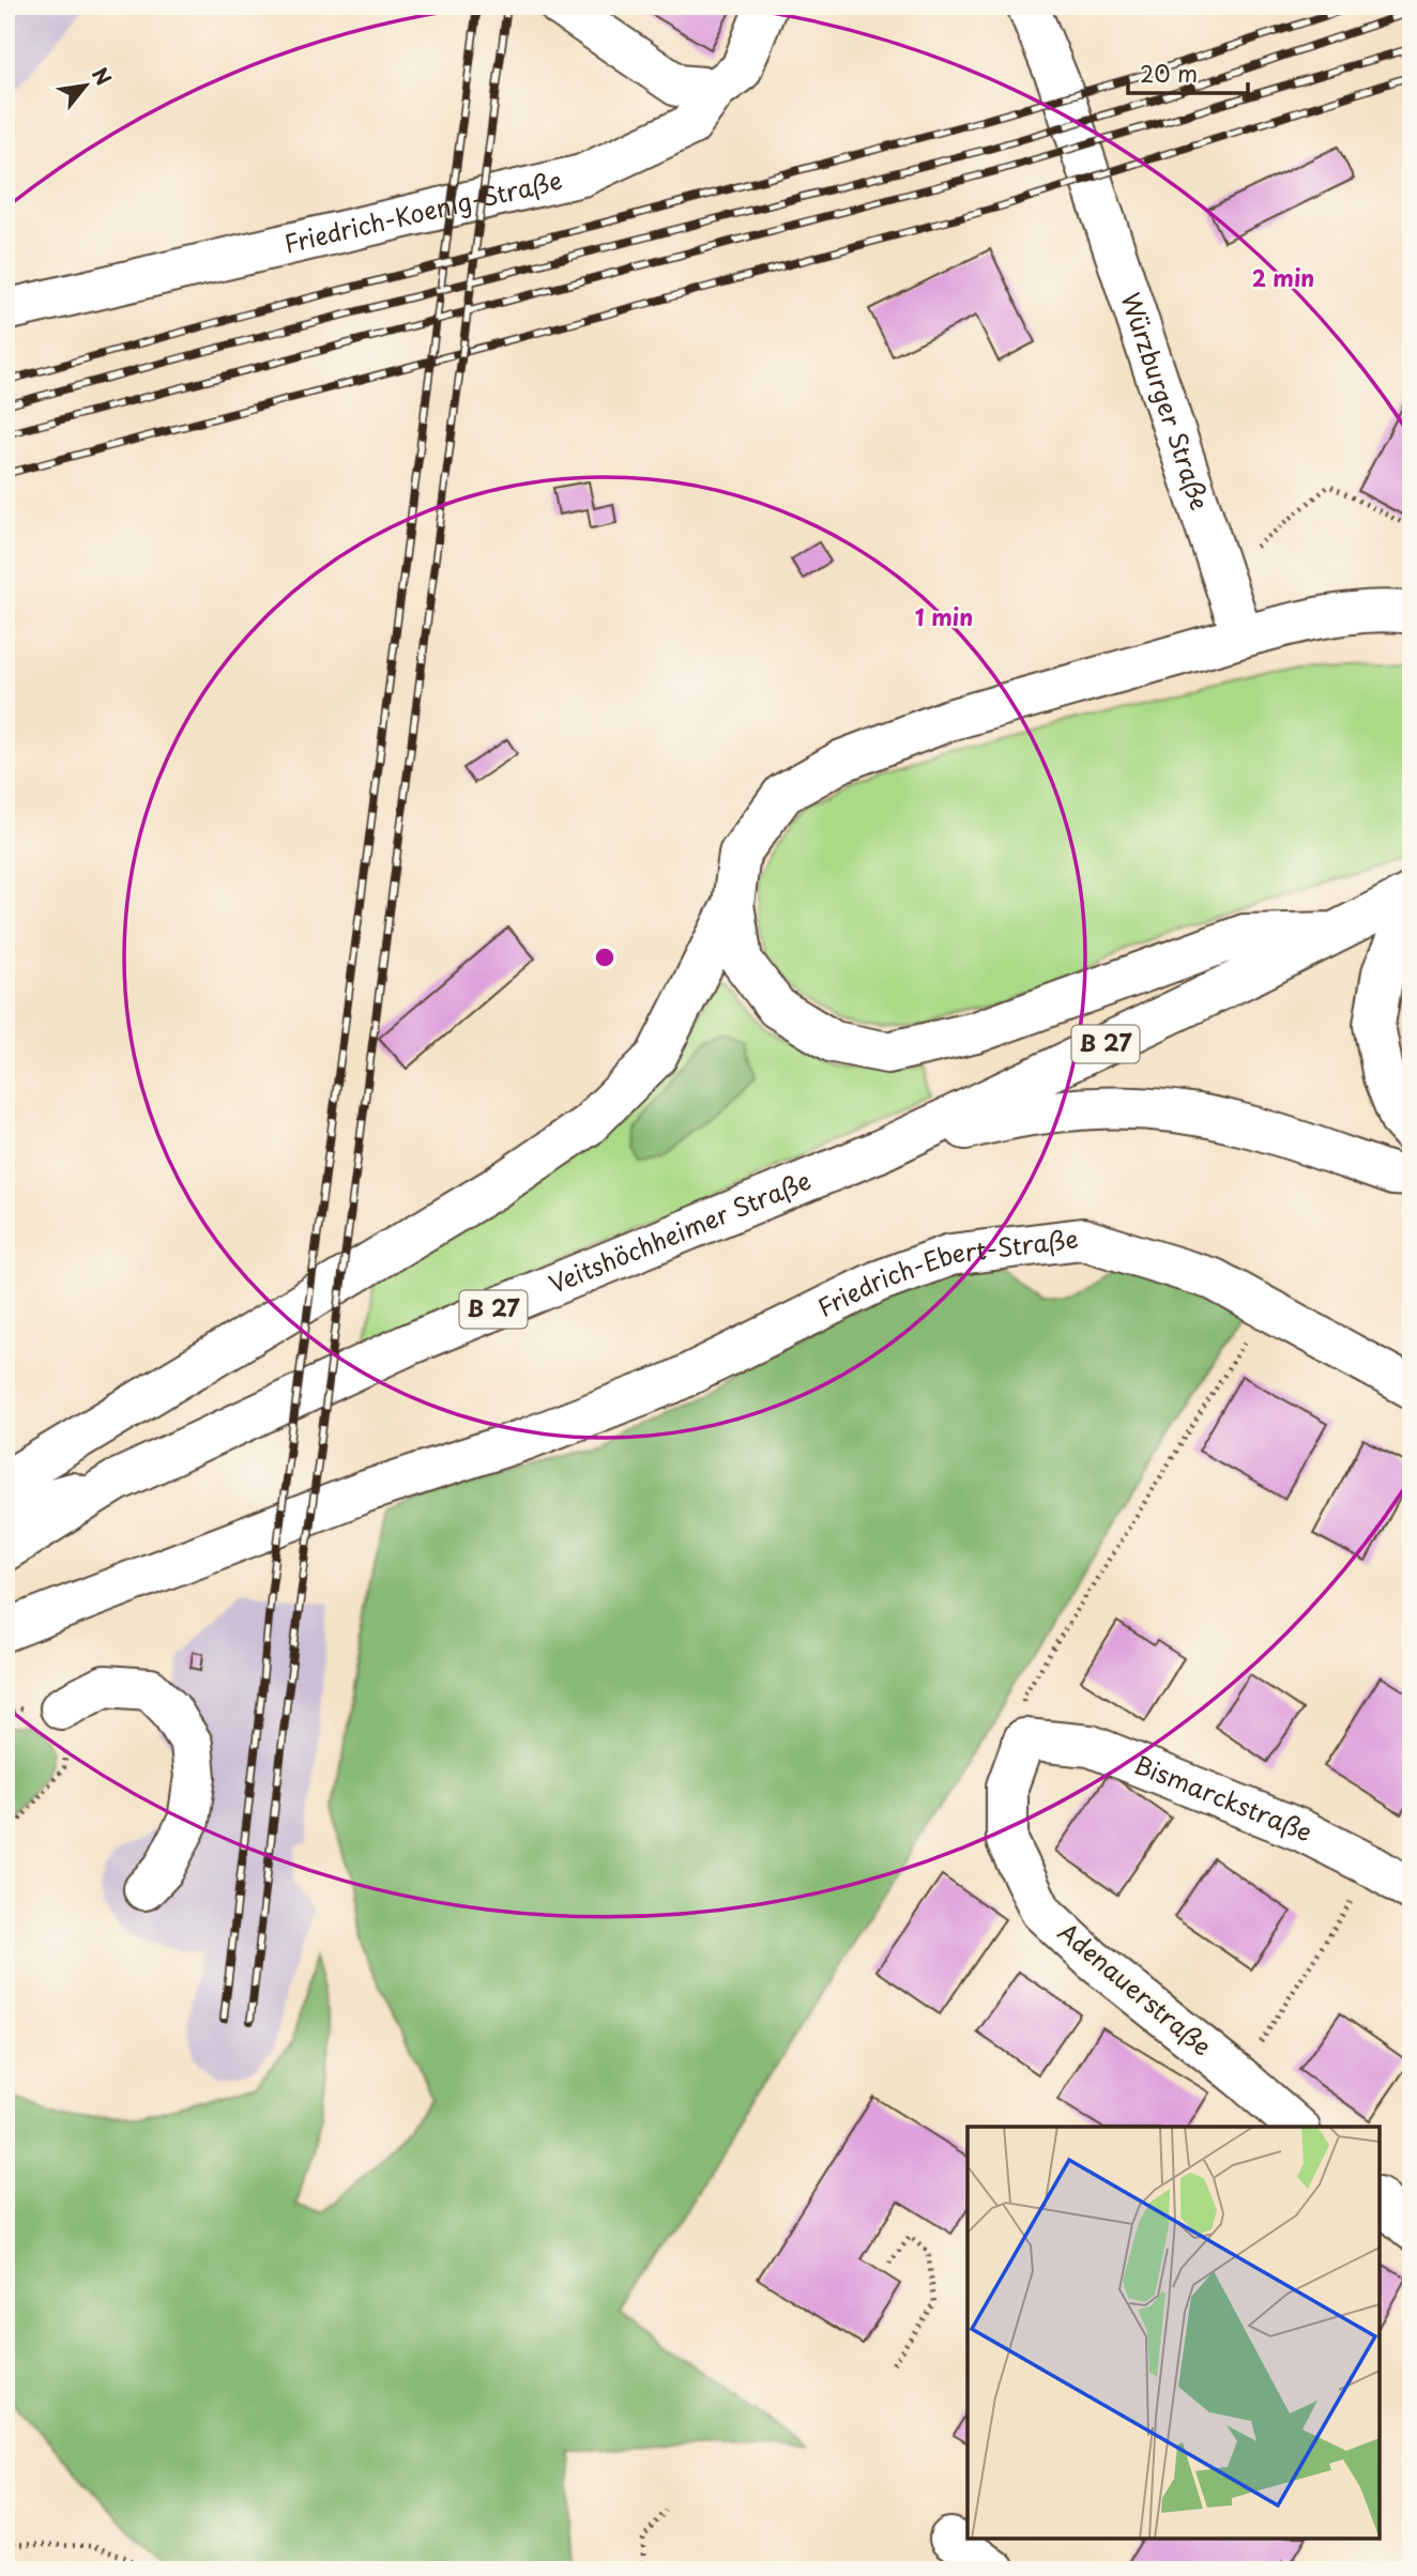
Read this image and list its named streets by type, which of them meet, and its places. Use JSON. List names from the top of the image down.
{
  "streets": {
    "main road": [
      "Friedrich-Koenig-Straße",
      "Würzburger Straße",
      "B 27",
      "Veitshöchheimer Straße",
      "Friedrich-Ebert-Straße",
      "Bismarckstraße",
      "Adenauerstraße"
    ]
  },
  "crossings": [
    ["B 27", "Veitshöchheimer Straße"],
    ["Bismarckstraße", "Adenauerstraße"]
  ],
  "scale_bar": "20 m",
  "north": "top right",
  "rings": ["2 min", "1 min"]
}
